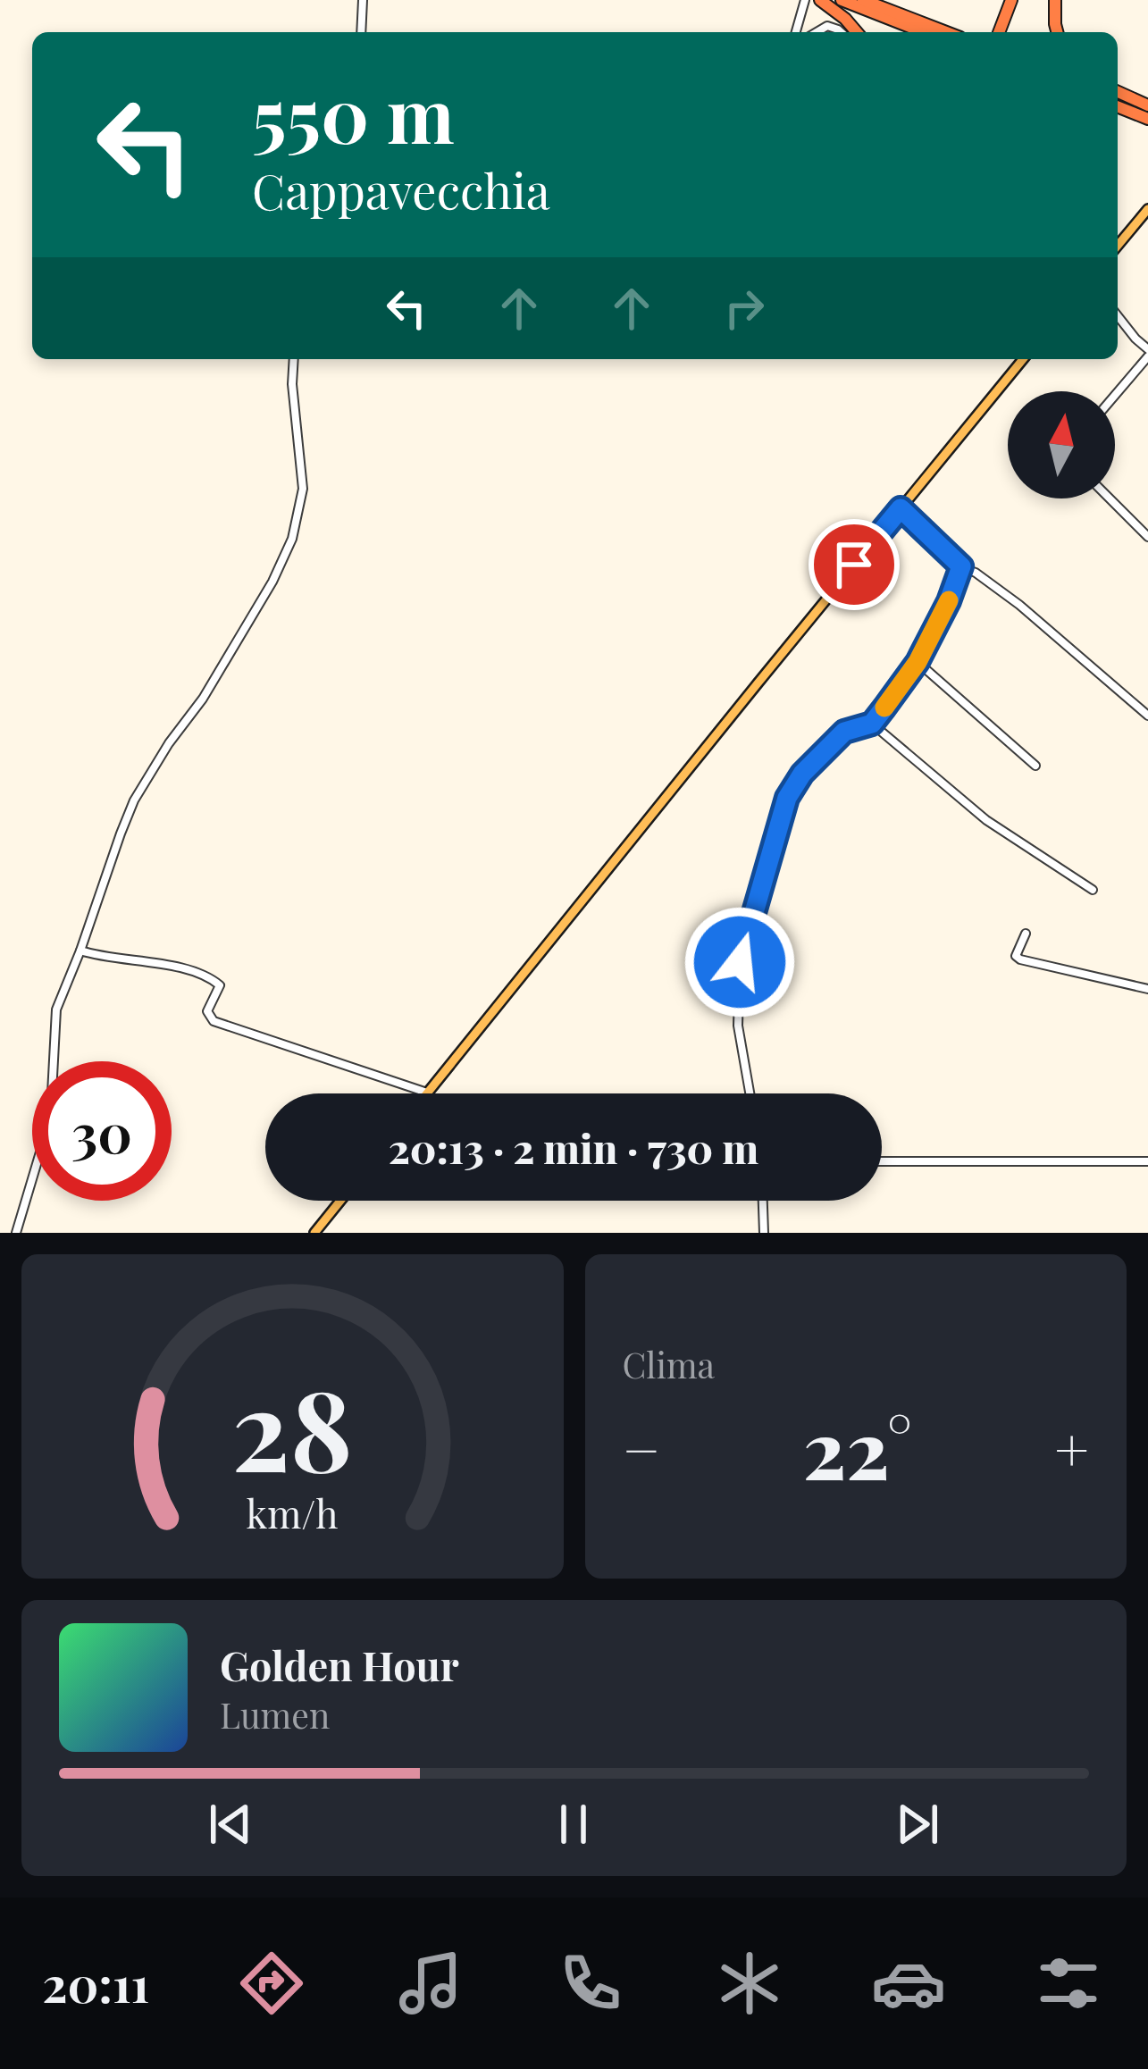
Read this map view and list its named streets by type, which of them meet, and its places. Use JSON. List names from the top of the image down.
{
  "north": "top",
  "page": {
    "turn": ["550 m", "Cappavecchia"],
    "limit": "30",
    "trip": "20:13 · 2 min · 730 m",
    "tile": "Clima",
    "heat": ["−", "22°", "+"],
    "song": ["Golden Hour", "Lumen"],
    "tabs": "20:11",
    "gauge": ["28", "km/h"]
  }
}
